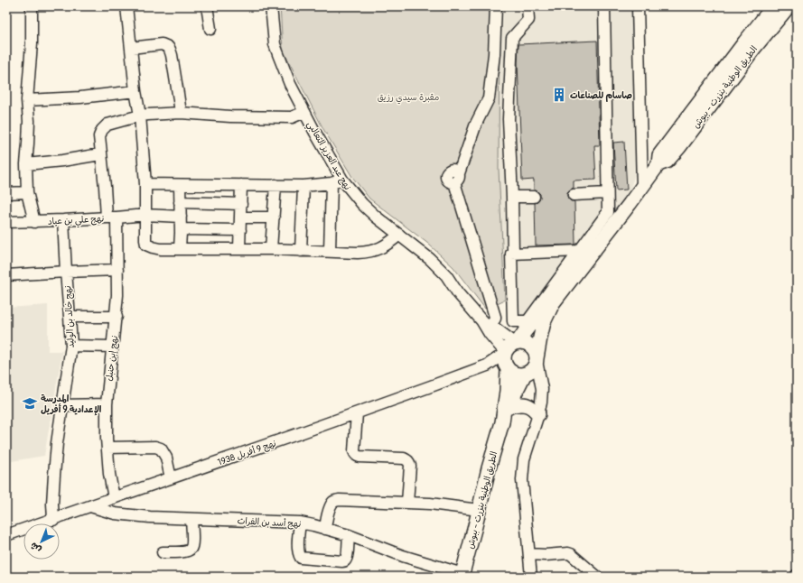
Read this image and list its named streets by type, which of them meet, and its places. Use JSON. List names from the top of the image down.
{
  "streets": {
    "main road": ["الطريق الوطنية بنزرت - ببوش"],
    "street": [
      "نهج عبد العزيز الثعالبي",
      "نهج علي بن عياد",
      "نهج خالد بن الوليد",
      "نهج إبن حنبل",
      "نهج 9 أفريل 1938",
      "نهج أسد بن الفرات"
    ]
  },
  "crossings": [
    ["الطريق الوطنية بنزرت - ببوش", "نهج عبد العزيز الثعالبي"],
    ["الطريق الوطنية بنزرت - ببوش", "نهج 9 أفريل 1938"],
    ["الطريق الوطنية بنزرت - ببوش", "نهج أسد بن الفرات"],
    ["نهج عبد العزيز الثعالبي", "نهج إبن حنبل"],
    ["نهج عبد العزيز الثعالبي", "نهج 9 أفريل 1938"],
    ["نهج علي بن عياد", "نهج خالد بن الوليد"],
    ["نهج علي بن عياد", "نهج إبن حنبل"],
    ["نهج خالد بن الوليد", "نهج 9 أفريل 1938"],
    ["نهج إبن حنبل", "نهج 9 أفريل 1938"],
    ["نهج 9 أفريل 1938", "نهج أسد بن الفرات"]
  ],
  "parks": ["مقبرة سيدي رزيق"],
  "places": {
    "building": ["صاسام للصناعات"],
    "school or university": ["المدرسة الإعدادية 9 أفريل"]
  },
  "north": "bottom left"
}
